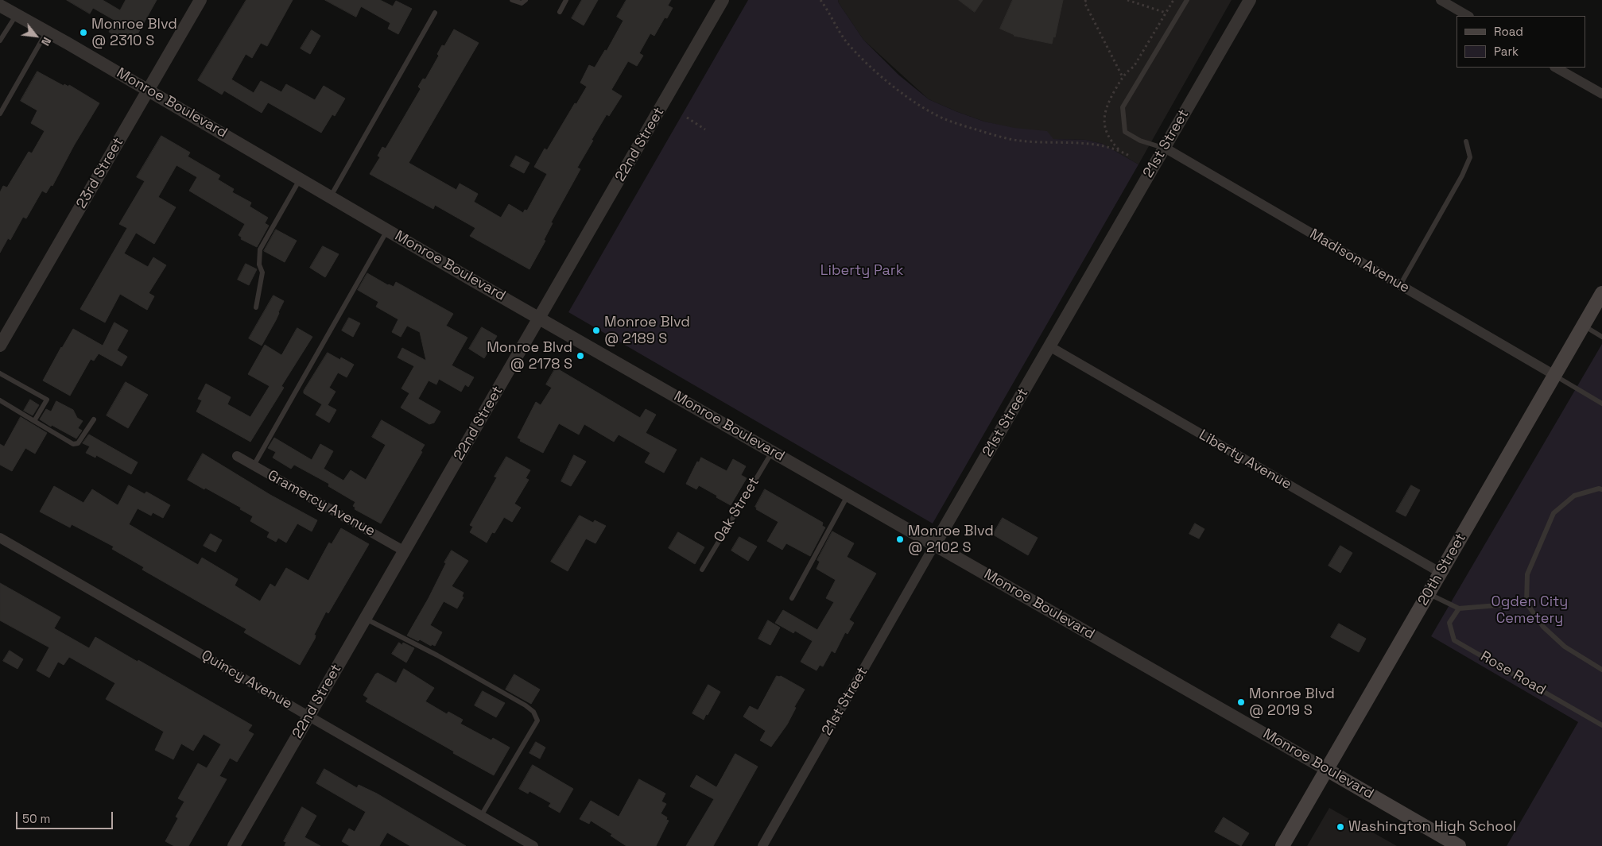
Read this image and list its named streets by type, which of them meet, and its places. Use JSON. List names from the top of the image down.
{
  "streets": {
    "main road": ["Monroe Boulevard", "20th Street"],
    "street": [
      "21st Street",
      "22nd Street",
      "23rd Street",
      "Madison Avenue",
      "Liberty Avenue",
      "Gramercy Avenue",
      "Quincy Avenue"
    ],
    "lane": ["Oak Street", "Rose Road"]
  },
  "crossings": [
    ["Monroe Boulevard", "21st Street"],
    ["Monroe Boulevard", "22nd Street"],
    ["Monroe Boulevard", "23rd Street"],
    ["Monroe Boulevard", "Oak Street"],
    ["Monroe Boulevard", "20th Street"],
    ["21st Street", "Madison Avenue"],
    ["21st Street", "Liberty Avenue"],
    ["22nd Street", "Gramercy Avenue"],
    ["22nd Street", "Quincy Avenue"],
    ["Madison Avenue", "20th Street"],
    ["Liberty Avenue", "20th Street"]
  ],
  "parks": ["Liberty Park", "Ogden City Cemetery"],
  "places": [
    "Monroe Blvd @ 2310 S",
    "Monroe Blvd @ 2189 S",
    "Monroe Blvd @ 2178 S",
    "Monroe Blvd @ 2102 S",
    "Monroe Blvd @ 2019 S",
    "Washington High School"
  ],
  "legend": ["Road", "Park"],
  "scale_bar": "50 m",
  "north": "bottom right"
}
